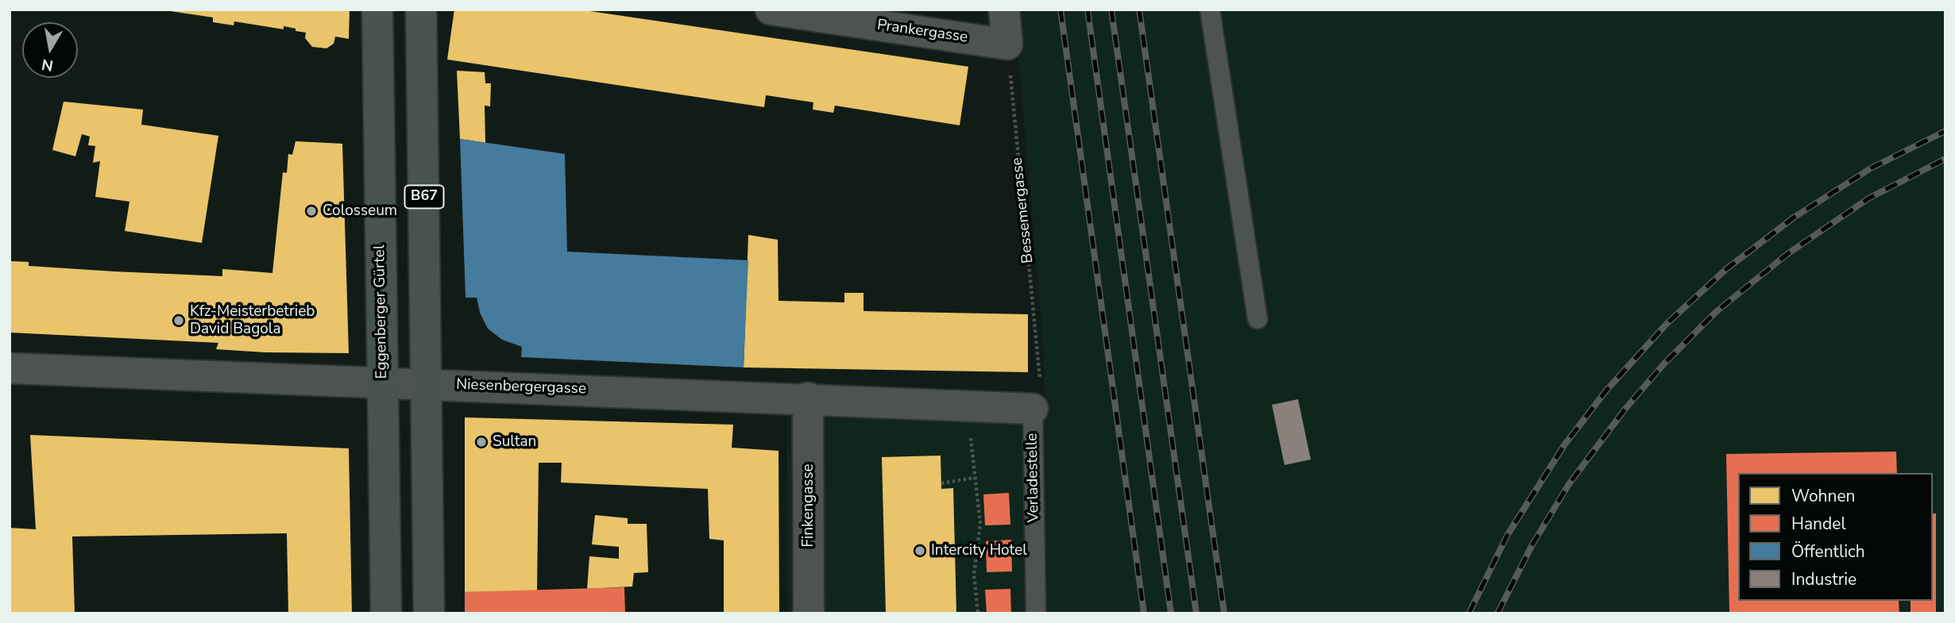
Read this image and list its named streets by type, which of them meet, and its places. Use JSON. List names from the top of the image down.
{
  "streets": {
    "main road": ["B67", "Eggenberger Gürtel"],
    "street": ["Prankergasse", "Niesenbergergasse", "Finkengasse"],
    "lane": ["Verladestelle"],
    "path": ["Bessemergasse"]
  },
  "crossings": [
    ["Prankergasse", "Bessemergasse"],
    ["B67", "Niesenbergergasse"],
    ["Bessemergasse", "Niesenbergergasse"],
    ["Bessemergasse", "Verladestelle"],
    ["Eggenberger Gürtel", "Niesenbergergasse"],
    ["Niesenbergergasse", "Verladestelle"],
    ["Niesenbergergasse", "Finkengasse"]
  ],
  "places": [
    "Colosseum",
    "Kfz-Meisterbetrieb David Bagola",
    "Sultan",
    "Intercity Hotel"
  ],
  "legend": [
    "Wohnen",
    "Handel",
    "Öffentlich",
    "Industrie"
  ],
  "north": "bottom"
}
